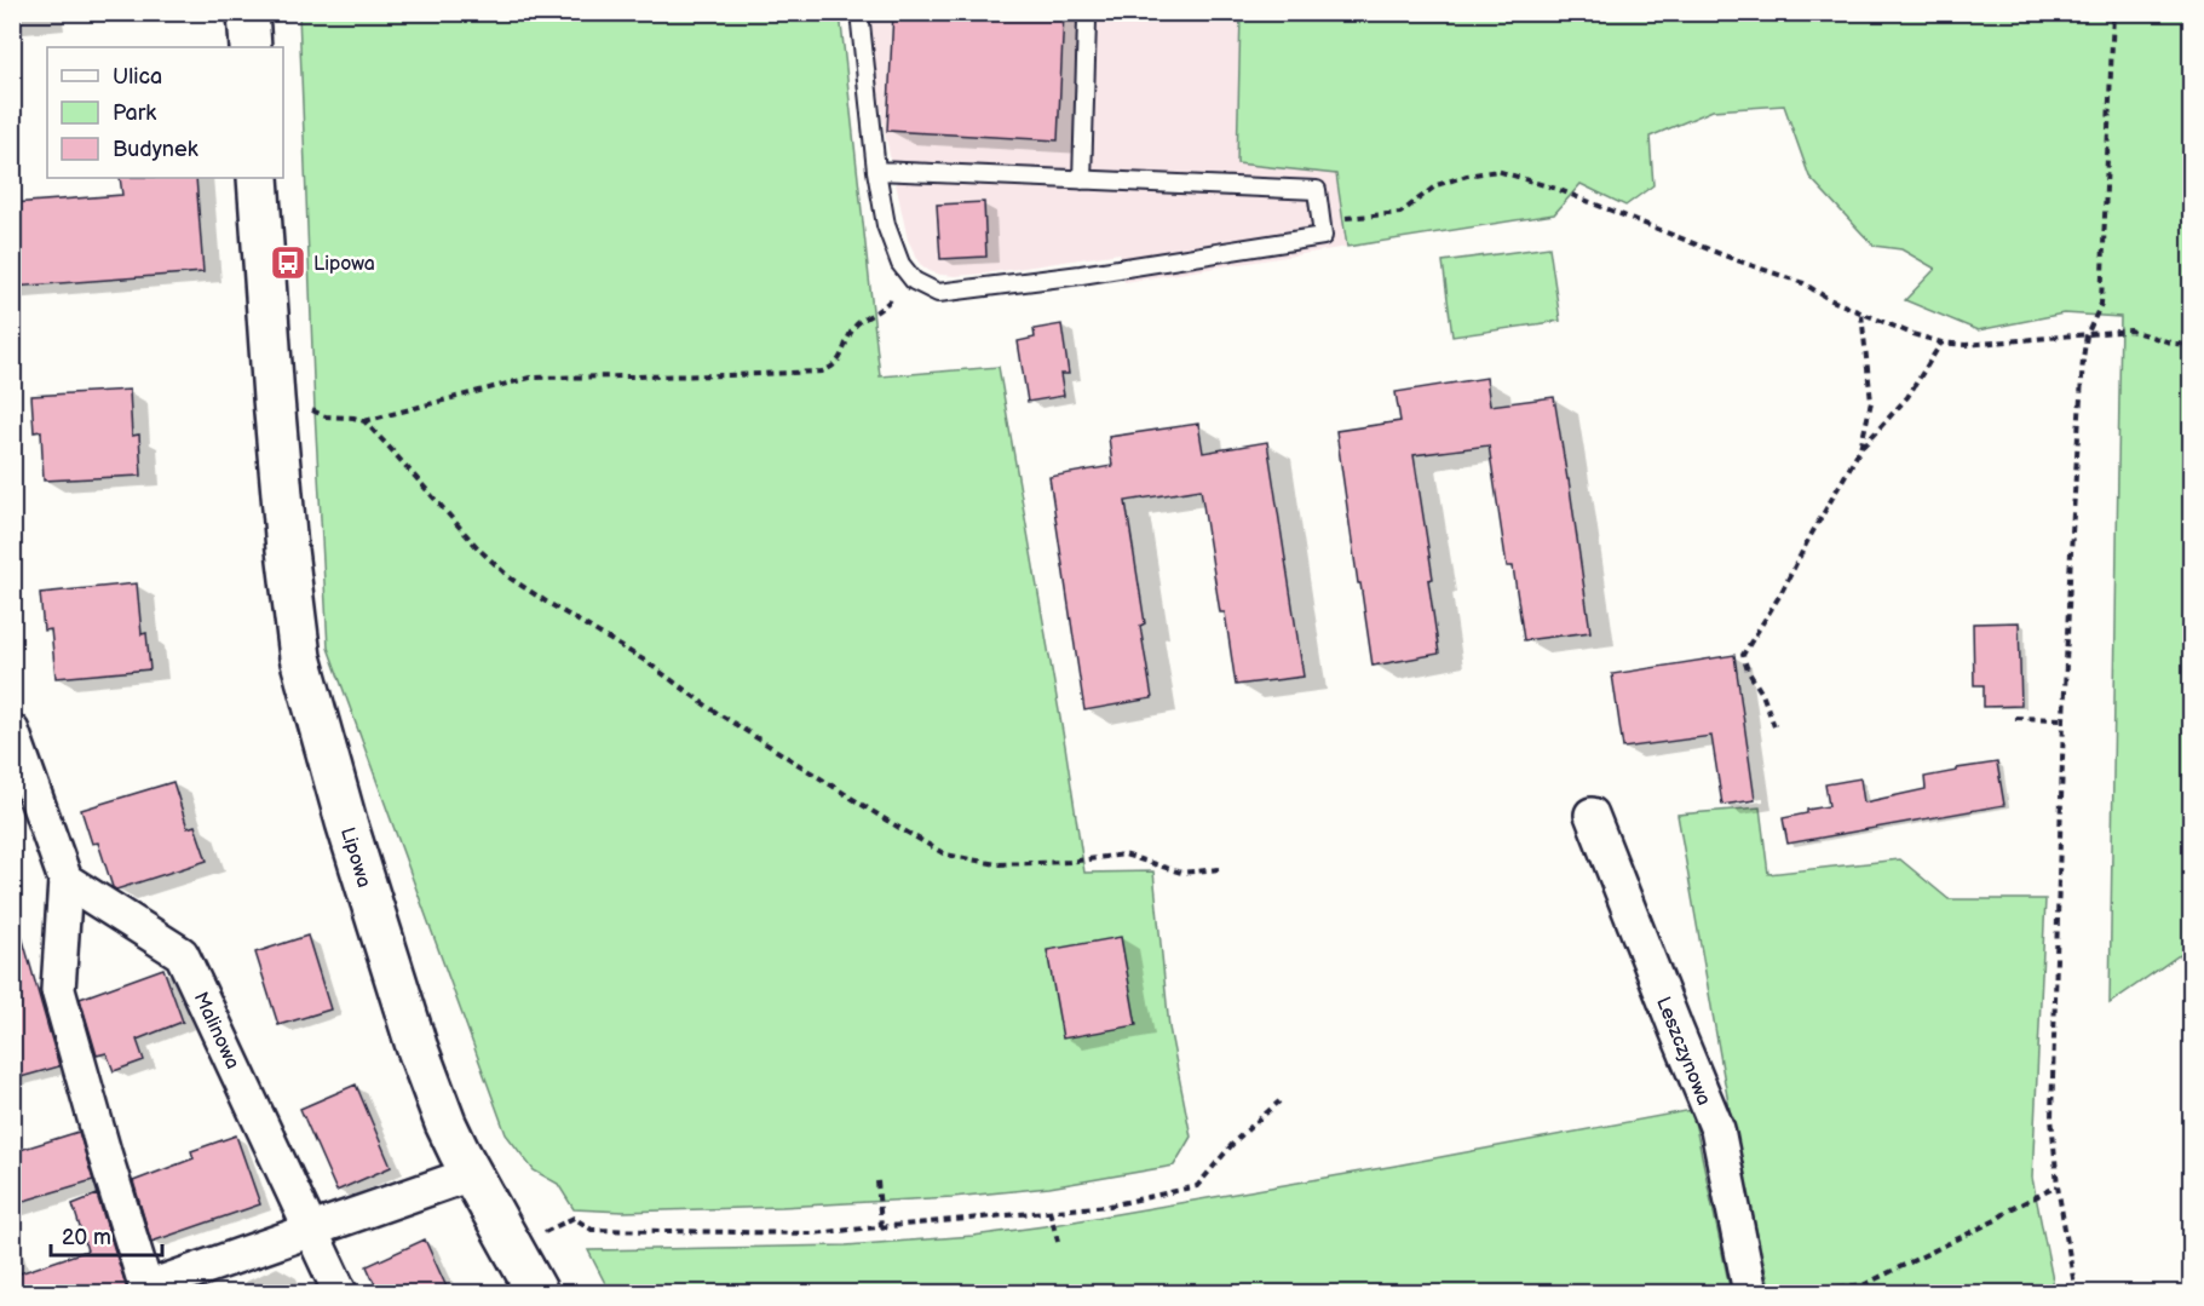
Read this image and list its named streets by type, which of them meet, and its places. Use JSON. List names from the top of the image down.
{
  "streets": {
    "street": ["Lipowa", "Malinowa", "Leszczynowa"]
  },
  "places": {
    "bus stop": ["Lipowa"]
  },
  "legend": ["Ulica", "Park", "Budynek"],
  "scale_bar": "20 m"
}
